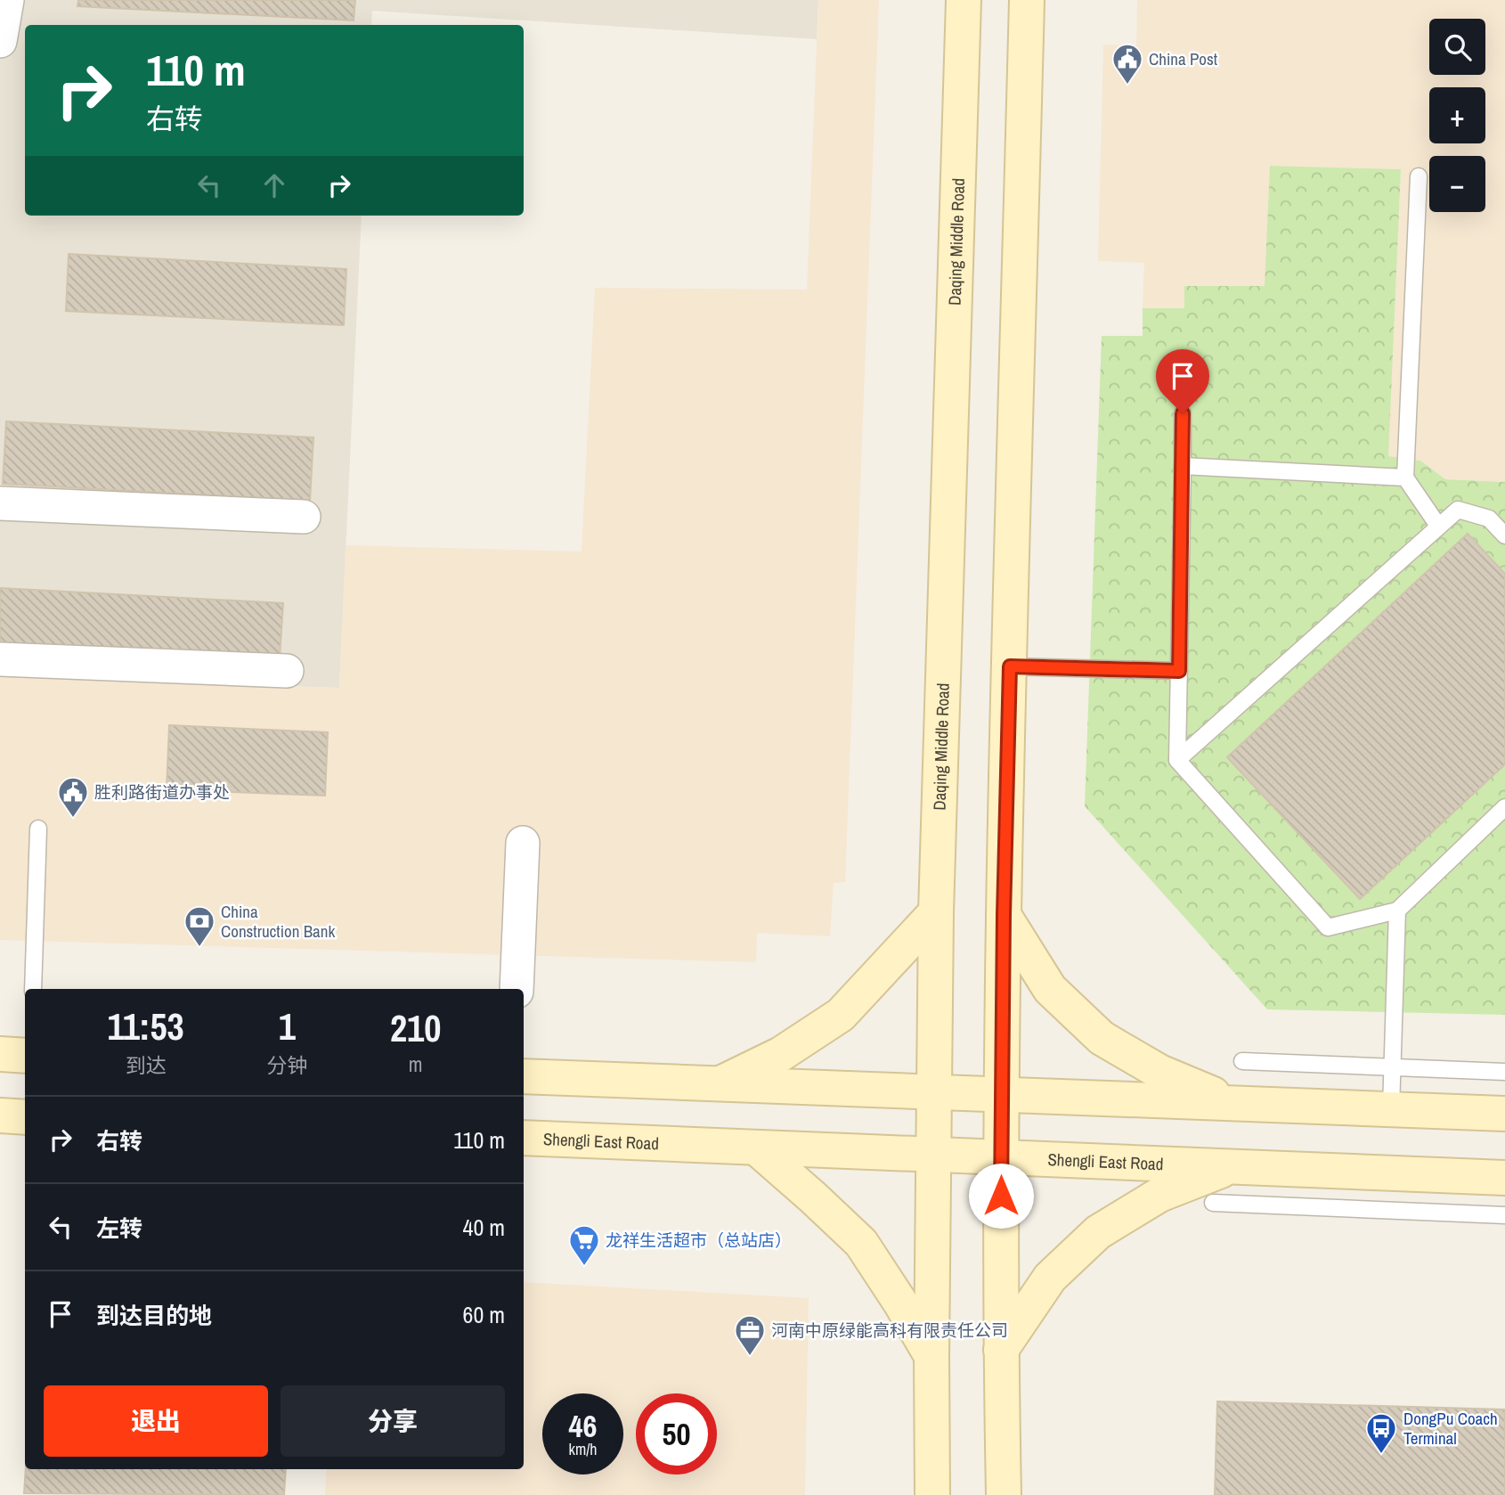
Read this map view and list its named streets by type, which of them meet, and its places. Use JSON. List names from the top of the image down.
{
  "streets": {
    "main road": ["Daqing Middle Road", "Shengli East Road"]
  },
  "crossings": [
    ["Daqing Middle Road", "Shengli East Road"]
  ],
  "places": {
    "public building": ["China Post", "胜利路街道办事处"],
    "bank": ["China Construction Bank"],
    "supermarket": ["龙祥生活超市（总站店）"],
    "office": ["河南中原绿能高科有限责任公司"],
    "bus stop": ["DongPu Coach Terminal"]
  },
  "page": {
    "map_buttons": ["+", "−"],
    "turn": ["110 m", "右转"],
    "eta": [
      "11:53",
      "到达",
      "1",
      "分钟",
      "210",
      "m"
    ],
    "list": [
      {
        "name": "右转",
        "value": "110 m"
      },
      {
        "name": "左转",
        "value": "40 m"
      },
      {
        "name": "到达目的地",
        "value": "60 m"
      }
    ],
    "buttons": ["退出", "分享"],
    "speed": "46 km/h",
    "limit": "50"
  }
}
